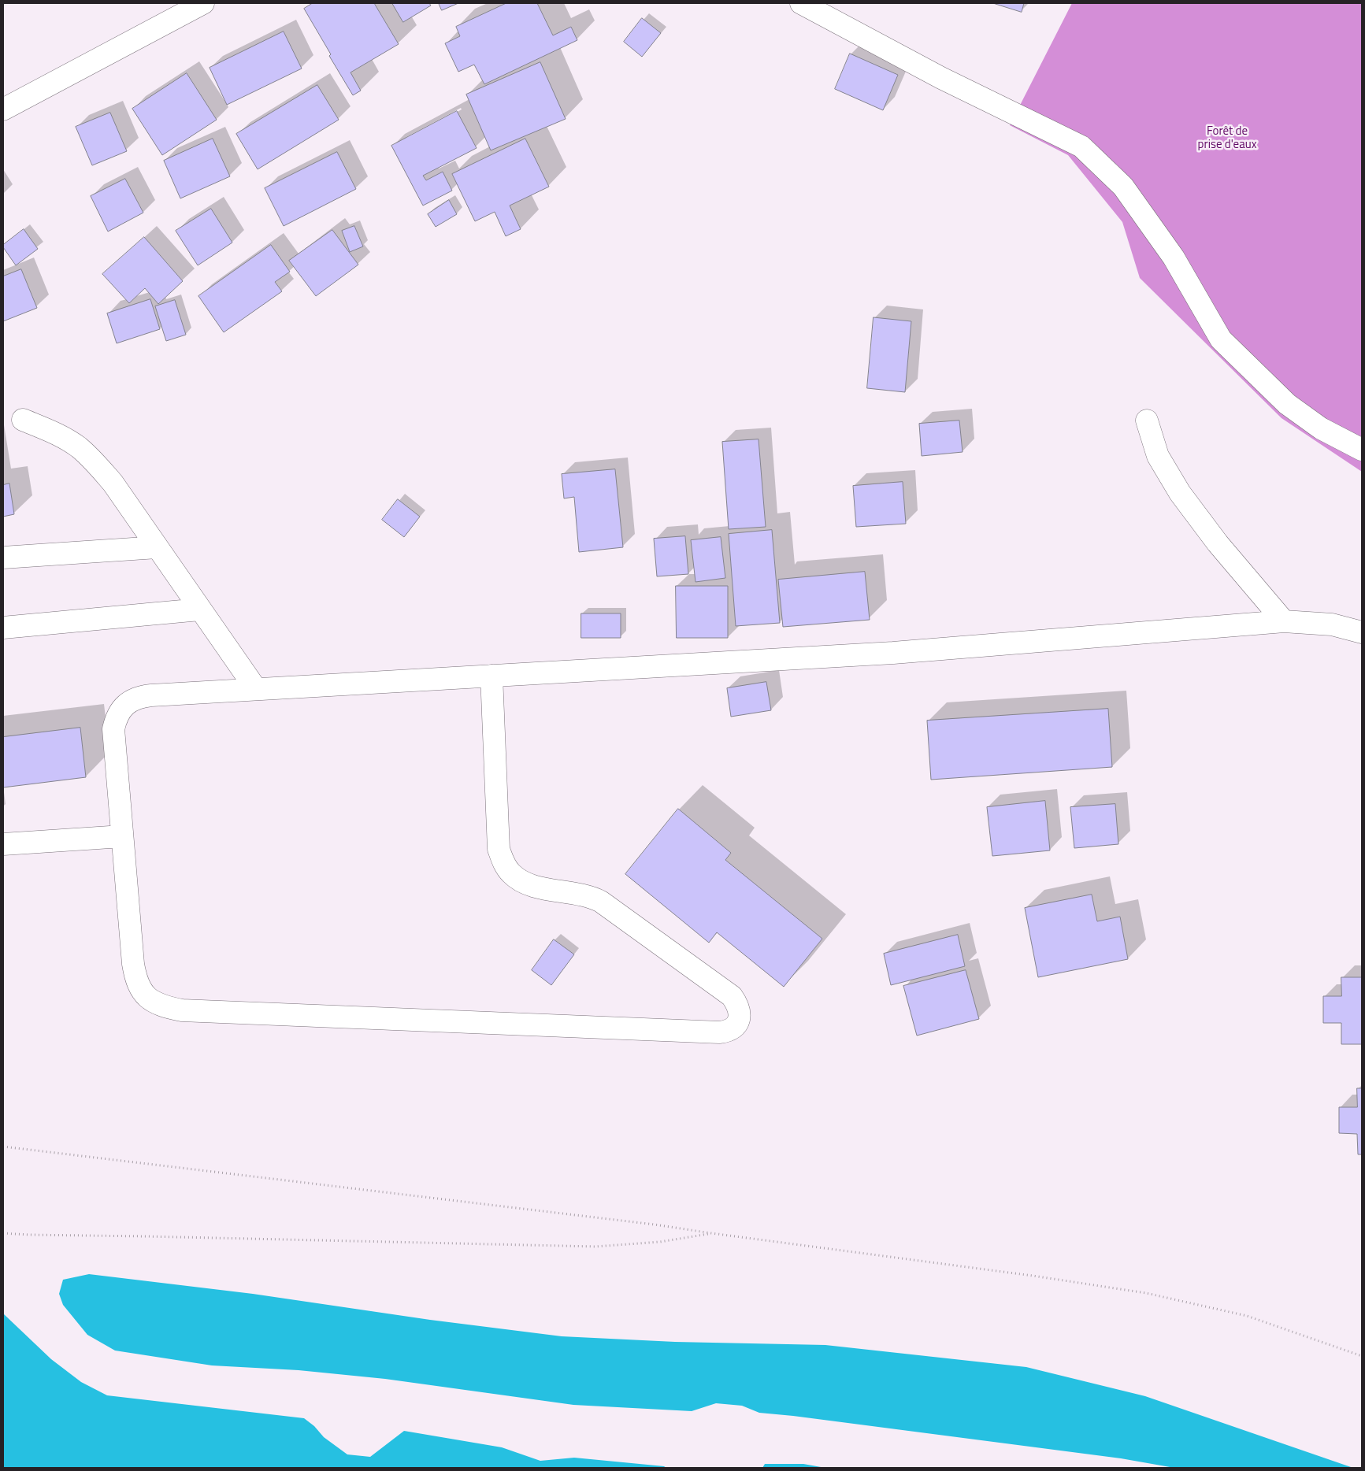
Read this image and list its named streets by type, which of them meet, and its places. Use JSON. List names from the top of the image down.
{
  "parks": ["Forêt de prise d'eaux"]
}
